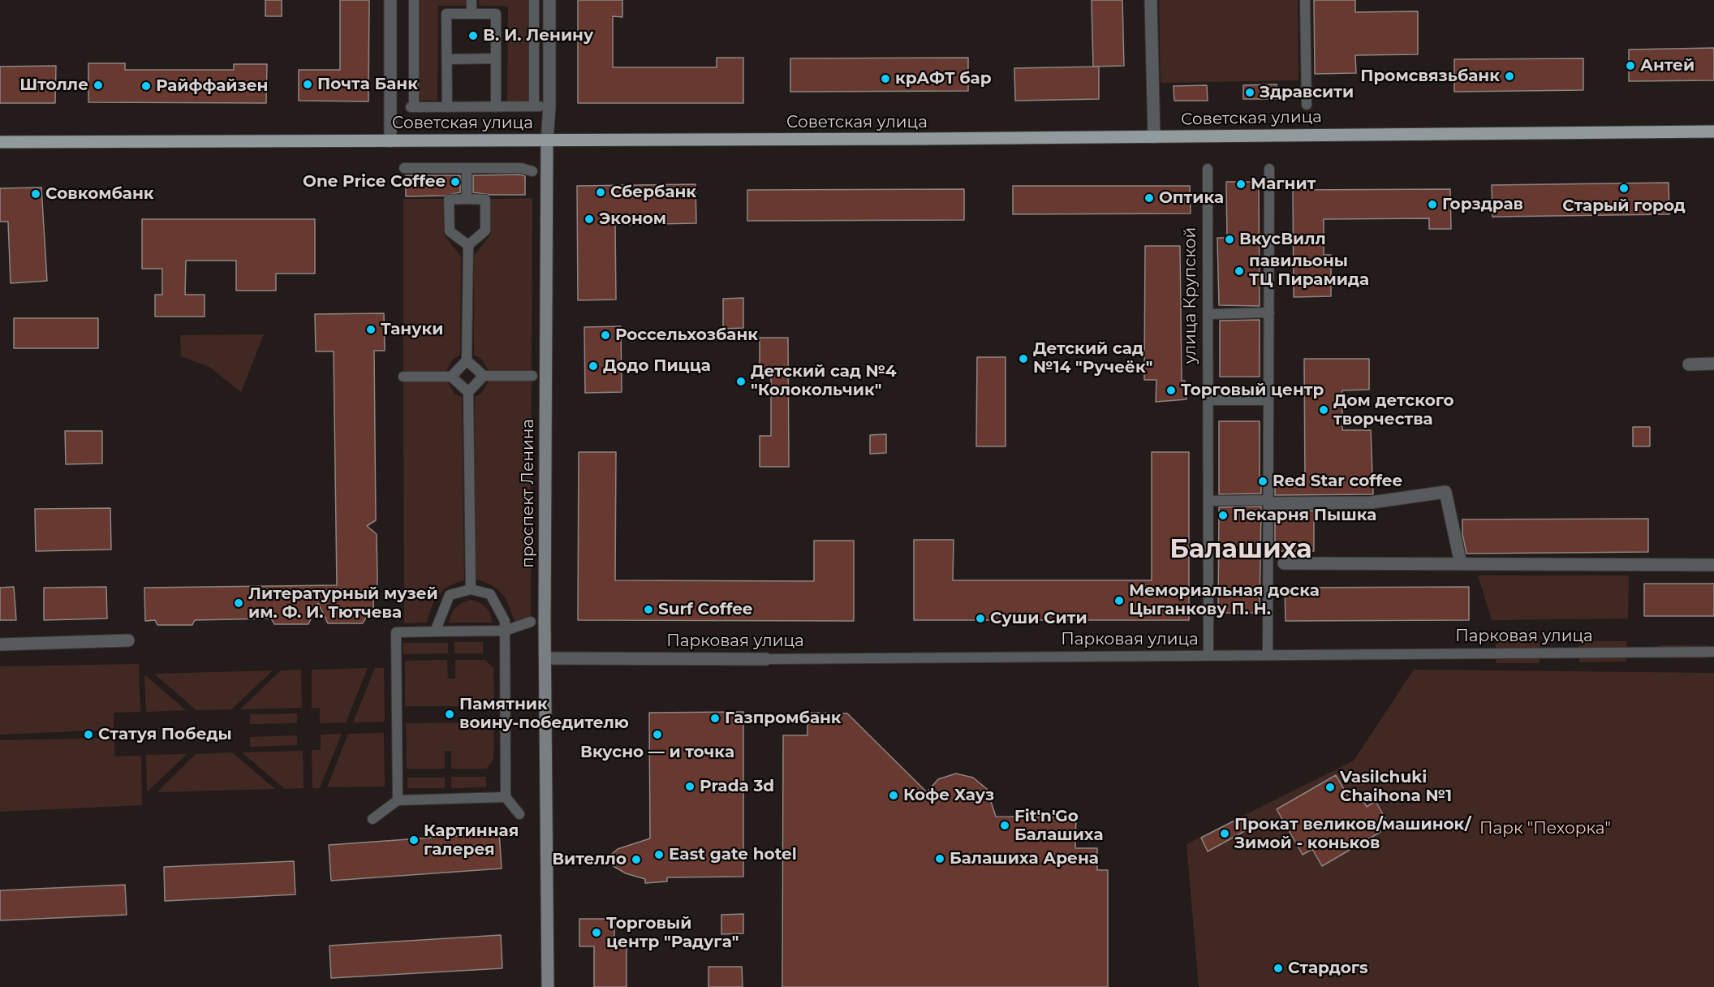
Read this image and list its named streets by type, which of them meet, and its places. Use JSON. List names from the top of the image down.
{
  "streets": {
    "main road": ["Советская улица", "проспект Ленина"],
    "street": ["улица Крупской", "Парковая улица"]
  },
  "crossings": [
    ["Советская улица", "проспект Ленина"],
    ["улица Крупской", "Парковая улица"],
    ["проспект Ленина", "Парковая улица"]
  ],
  "districts": ["Балашиха"],
  "parks": ["Парк \"Пехорка\""],
  "places": [
    "В. И. Ленину",
    "Антей",
    "Промсвязьбанк",
    "крАФТ бар",
    "Почта Банк",
    "Штолле",
    "Райффайзен",
    "Здравсити",
    "One Price Coffee",
    "Магнит",
    "Старый город",
    "Сбербанк",
    "Совкомбанк",
    "Оптика",
    "Горздрав",
    "Эконом",
    "ВкусВилл",
    "павильоны ТЦ Пирамида",
    "Тануки",
    "Россельхозбанк",
    "Детский сад №14 \"Ручеёк\"",
    "Додо Пицца",
    "Детский сад №4 \"Колокольчик\"",
    "Торговый центр",
    "Дом детского творчества",
    "Red Star coffee",
    "Пекарня Пышка",
    "Мемориальная доска Цыганкову П. Н.",
    "Литературный музей им. Ф. И. Тютчева",
    "Surf Coffee",
    "Суши Сити",
    "Памятник воину-победителю",
    "Газпромбанк",
    "Статуя Победы",
    "Вкусно — и точка",
    "Prada 3d",
    "Vasilchuki Chaihona №1",
    "Кофе Хауз",
    "Fit'n'Go Балашиха",
    "Прокат великов/машинок/ Зимой - коньков",
    "Картинная галерея",
    "East gate hotel",
    "Балашиха Арена",
    "Вителло",
    "Торговый центр \"Радуга\"",
    "Стардогs"
  ]
}
